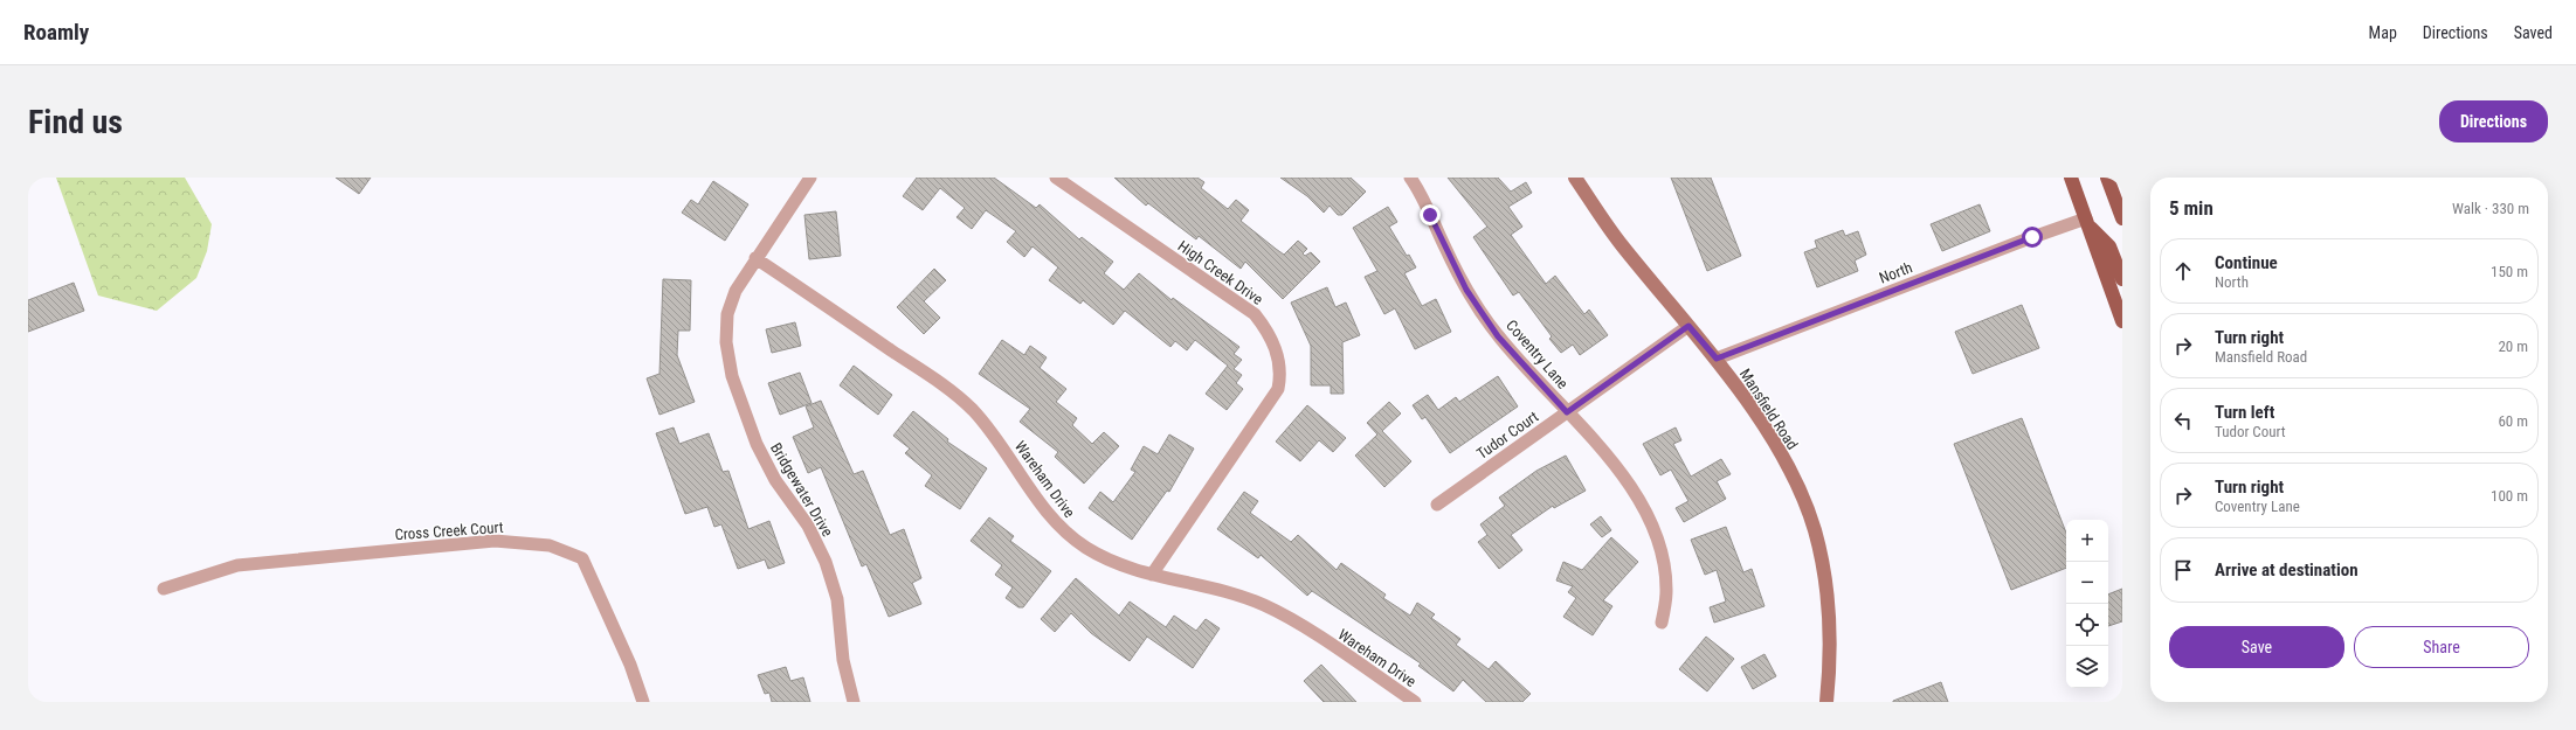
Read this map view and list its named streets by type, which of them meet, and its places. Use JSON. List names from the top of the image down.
{
  "streets": {
    "street": [
      "High Creek Drive",
      "North",
      "Coventry Lane",
      "Mansfield Road",
      "Tudor Court",
      "Wareham Drive",
      "Bridgewater Drive",
      "Cross Creek Court"
    ]
  },
  "crossings": [
    ["High Creek Drive", "Wareham Drive"],
    ["North", "Mansfield Road"],
    ["Coventry Lane", "Tudor Court"],
    ["Mansfield Road", "Tudor Court"],
    ["Wareham Drive", "Bridgewater Drive"]
  ],
  "page": {
    "header": "Roamly",
    "nav": ["Map", "Directions", "Saved"],
    "buttons": [
      "Directions",
      ["Save", "Share"]
    ],
    "title": "Find us",
    "heading": ["5 min", "Walk · 330 m"],
    "list": [
      ["Continue", "North", "150 m"],
      ["Turn right", "Mansfield Road", "20 m"],
      ["Turn left", "Tudor Court", "60 m"],
      ["Turn right", "Coventry Lane", "100 m"],
      "Arrive at destination"
    ],
    "map_buttons": ["+", "−"]
  }
}
